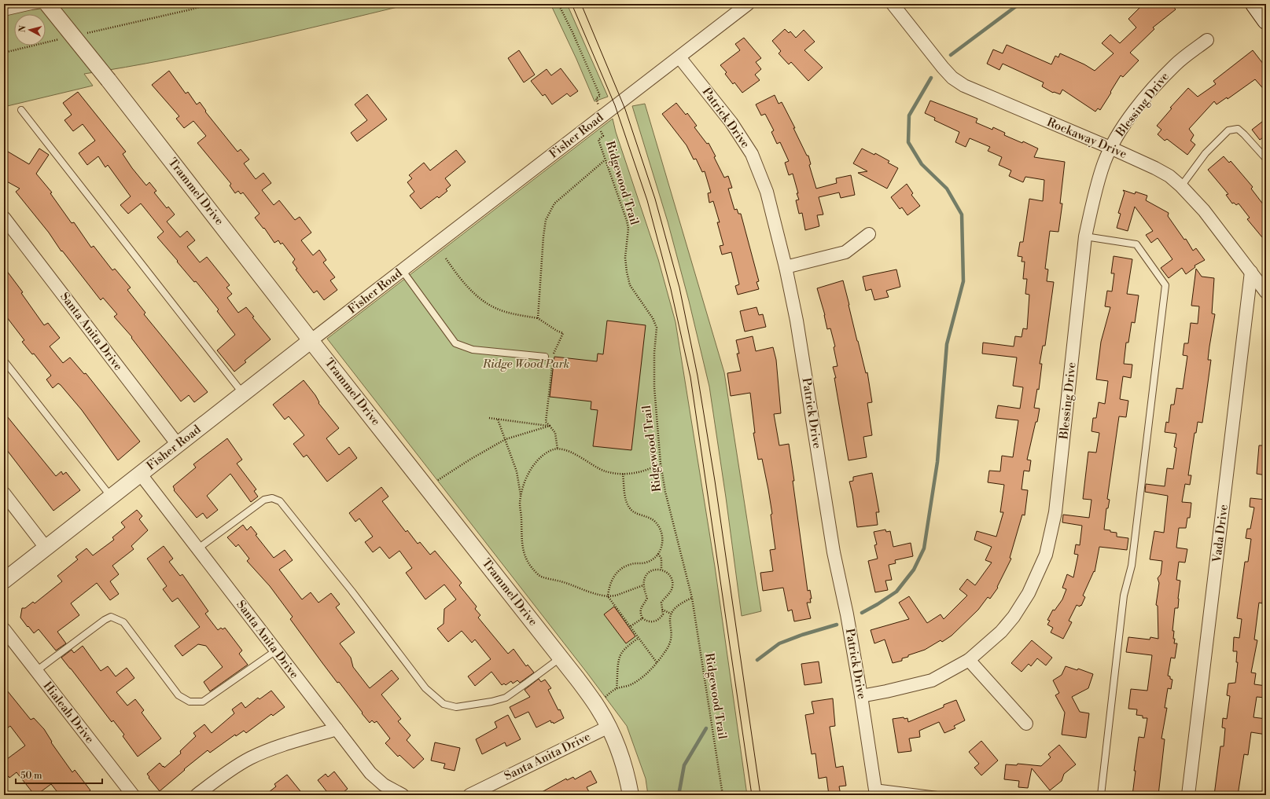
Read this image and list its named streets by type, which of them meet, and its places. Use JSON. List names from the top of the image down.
{
  "streets": {
    "street": [
      "Blessing Drive",
      "Patrick Drive",
      "Fisher Road",
      "Rockaway Drive",
      "Trammel Drive",
      "Santa Anita Drive",
      "Vada Drive",
      "Hialeah Drive"
    ],
    "path": ["Ridgewood Trail"]
  },
  "crossings": [
    ["Blessing Drive", "Patrick Drive"],
    ["Blessing Drive", "Rockaway Drive"],
    ["Patrick Drive", "Fisher Road"],
    ["Fisher Road", "Trammel Drive"],
    ["Fisher Road", "Santa Anita Drive"],
    ["Rockaway Drive", "Vada Drive"],
    ["Trammel Drive", "Santa Anita Drive"]
  ],
  "parks": ["Ridge Wood Park"],
  "scale_bar": "50 m",
  "north": "left"
}
